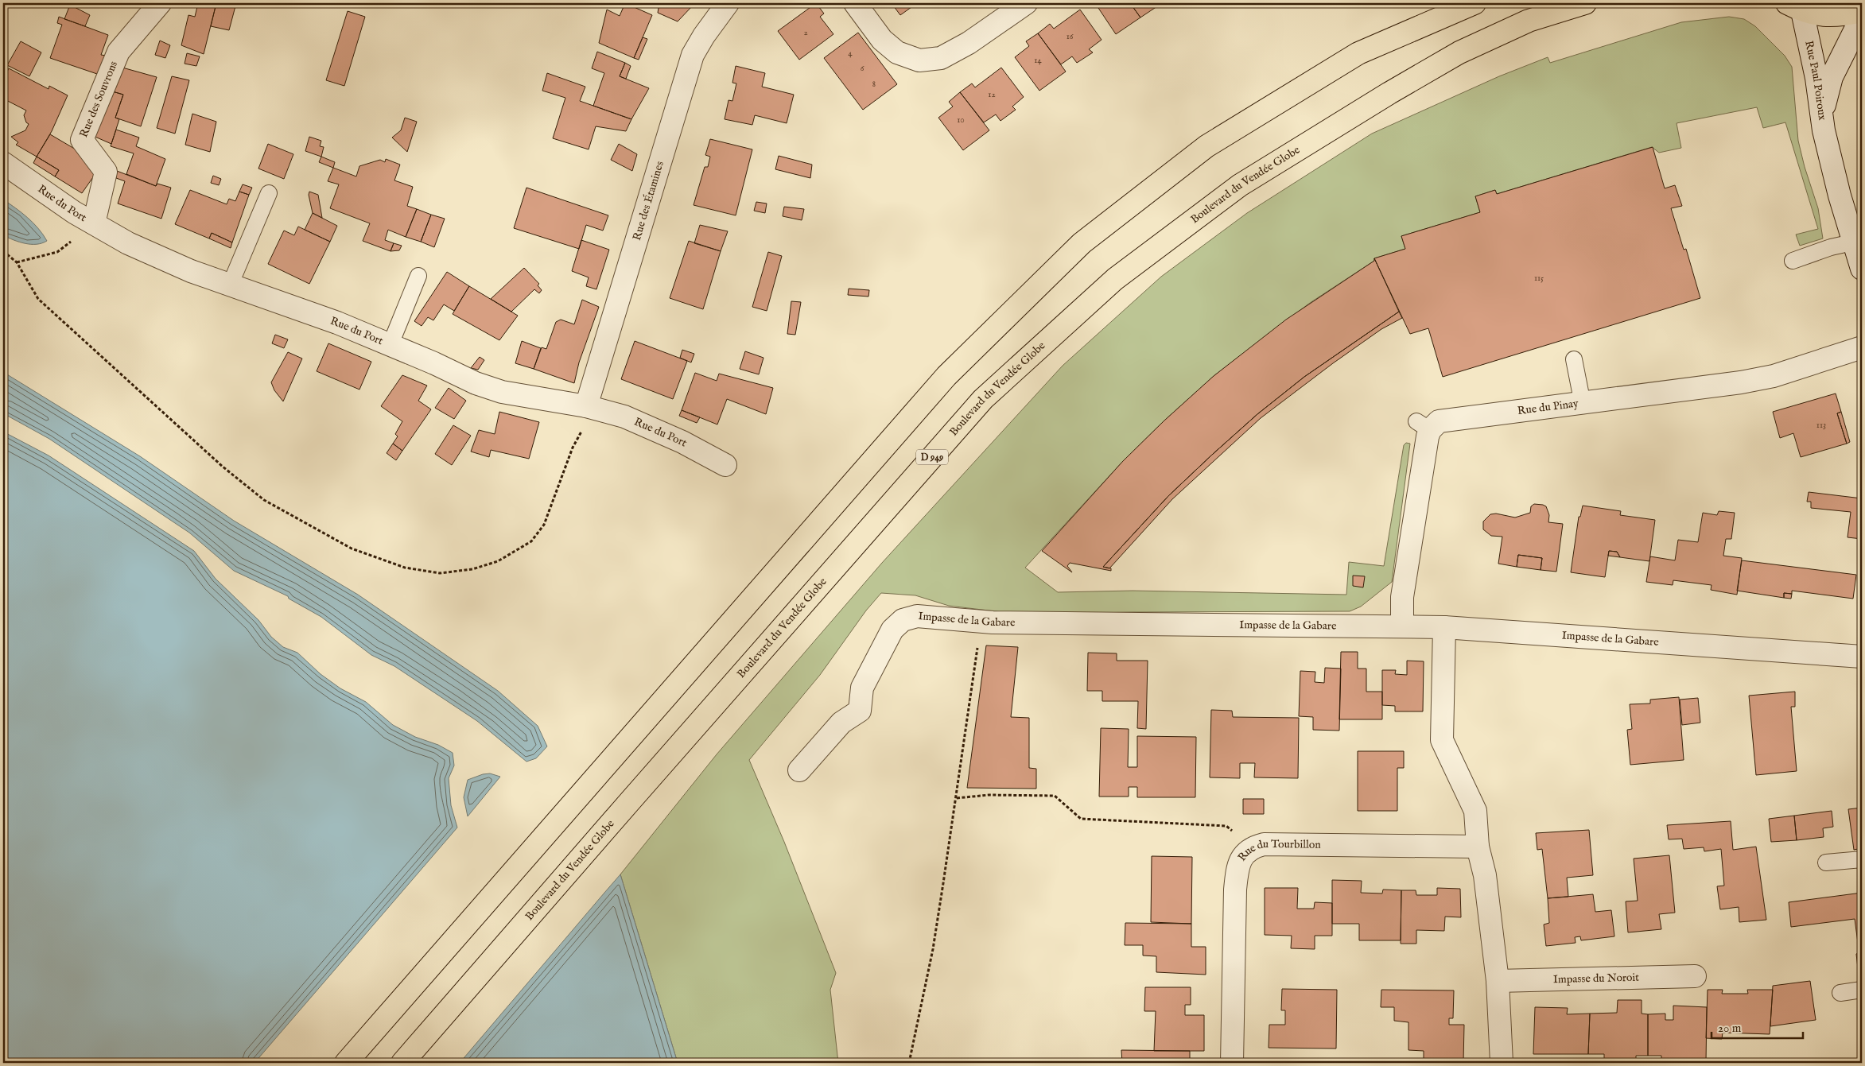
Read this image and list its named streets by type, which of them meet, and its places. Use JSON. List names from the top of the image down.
{
  "streets": {
    "main road": ["Boulevard du Vendée Globe", "D 949"],
    "street": [
      "Rue Paul Poiroux",
      "Rue des Souvrons",
      "Rue des Étamines",
      "Rue du Port",
      "Rue du Pinay",
      "Impasse de la Gabare",
      "Rue du Tourbillon",
      "Impasse du Noroit"
    ]
  },
  "crossings": [
    ["Rue des Souvrons", "Rue du Port"],
    ["Rue des Étamines", "Rue du Port"],
    ["Rue du Pinay", "Impasse de la Gabare"]
  ],
  "house_numbers": [
    "2",
    "16",
    "4",
    "14",
    "6",
    "8",
    "12",
    "10",
    "115",
    "113"
  ],
  "scale_bar": "20 m"
}
